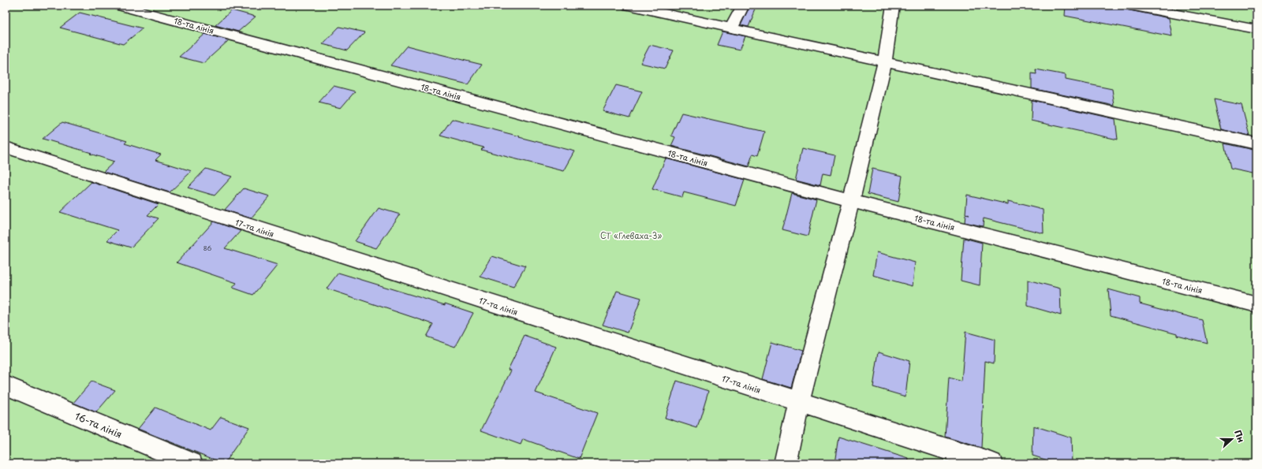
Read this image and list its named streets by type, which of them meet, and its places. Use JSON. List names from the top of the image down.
{
  "streets": {
    "lane": ["18-та лінія", "17-та лінія", "16-та лінія"]
  },
  "parks": ["СТ «Глеваха-3»"],
  "house_numbers": ["86"],
  "north": "right"
}
